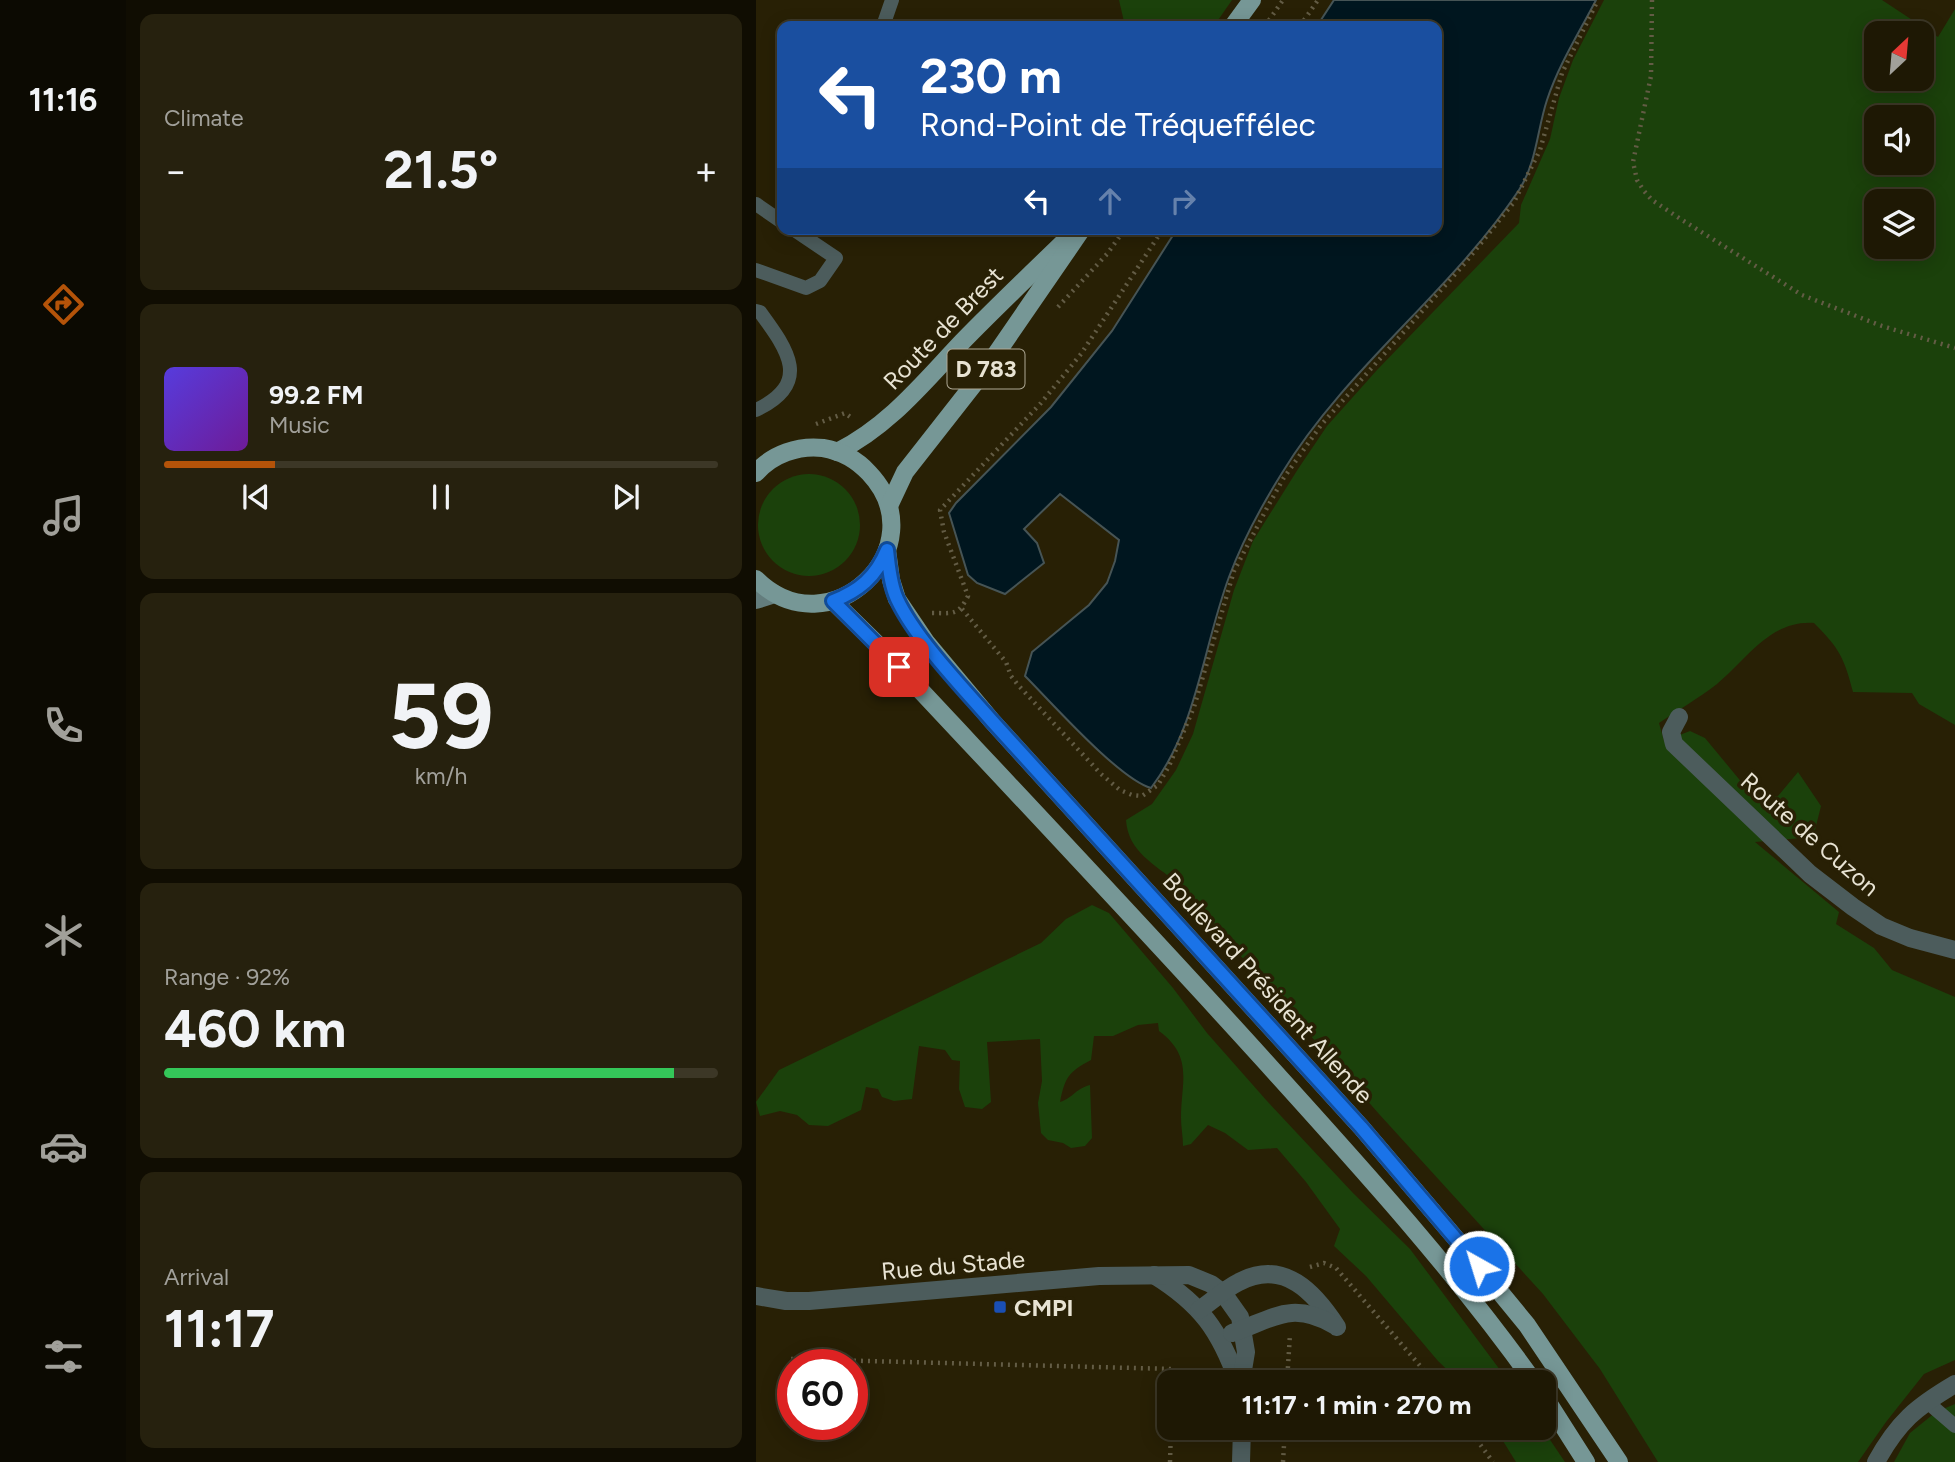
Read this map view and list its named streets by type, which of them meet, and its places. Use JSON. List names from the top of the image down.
{
  "streets": {
    "main road": ["Route de Brest", "D 783", "Boulevard Président Allende"],
    "street": ["Route de Cuzon", "Rue du Stade"]
  },
  "crossings": [
    ["Route de Brest", "Boulevard Président Allende"]
  ],
  "places": {
    "transit": ["CMPI"]
  },
  "north": "top right",
  "page": {
    "tabs": "11:16",
    "tile": [
      "Climate",
      ["59", "km/h"],
      ["Range · 92%", "460 km"],
      ["Arrival", "11:17"]
    ],
    "turn": ["230 m", "Rond-Point de Tréqueffélec"],
    "heat": ["−", "21.5°", "+"],
    "song": ["99.2 FM", "Music"],
    "limit": "60",
    "trip": "11:17 · 1 min · 270 m"
  }
}
